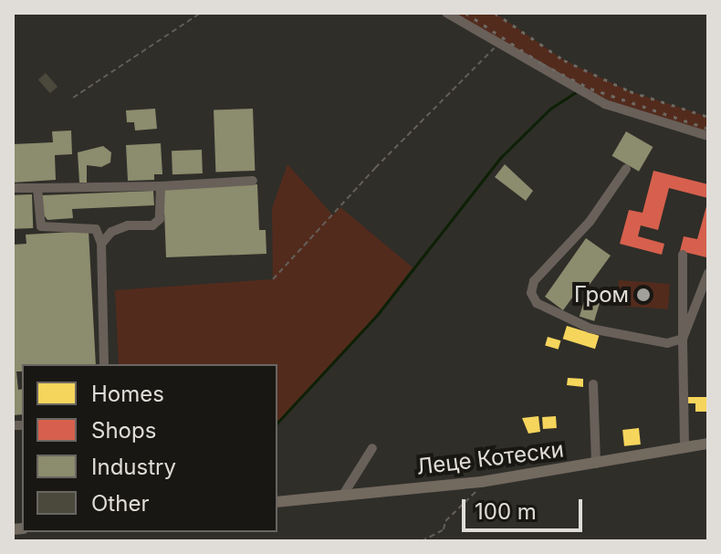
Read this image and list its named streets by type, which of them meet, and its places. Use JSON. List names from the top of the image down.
{
  "streets": {
    "main road": ["Леце Котески"]
  },
  "places": ["Гром"],
  "legend": [
    "Homes",
    "Shops",
    "Industry",
    "Other"
  ],
  "scale_bar": "100 m"
}
